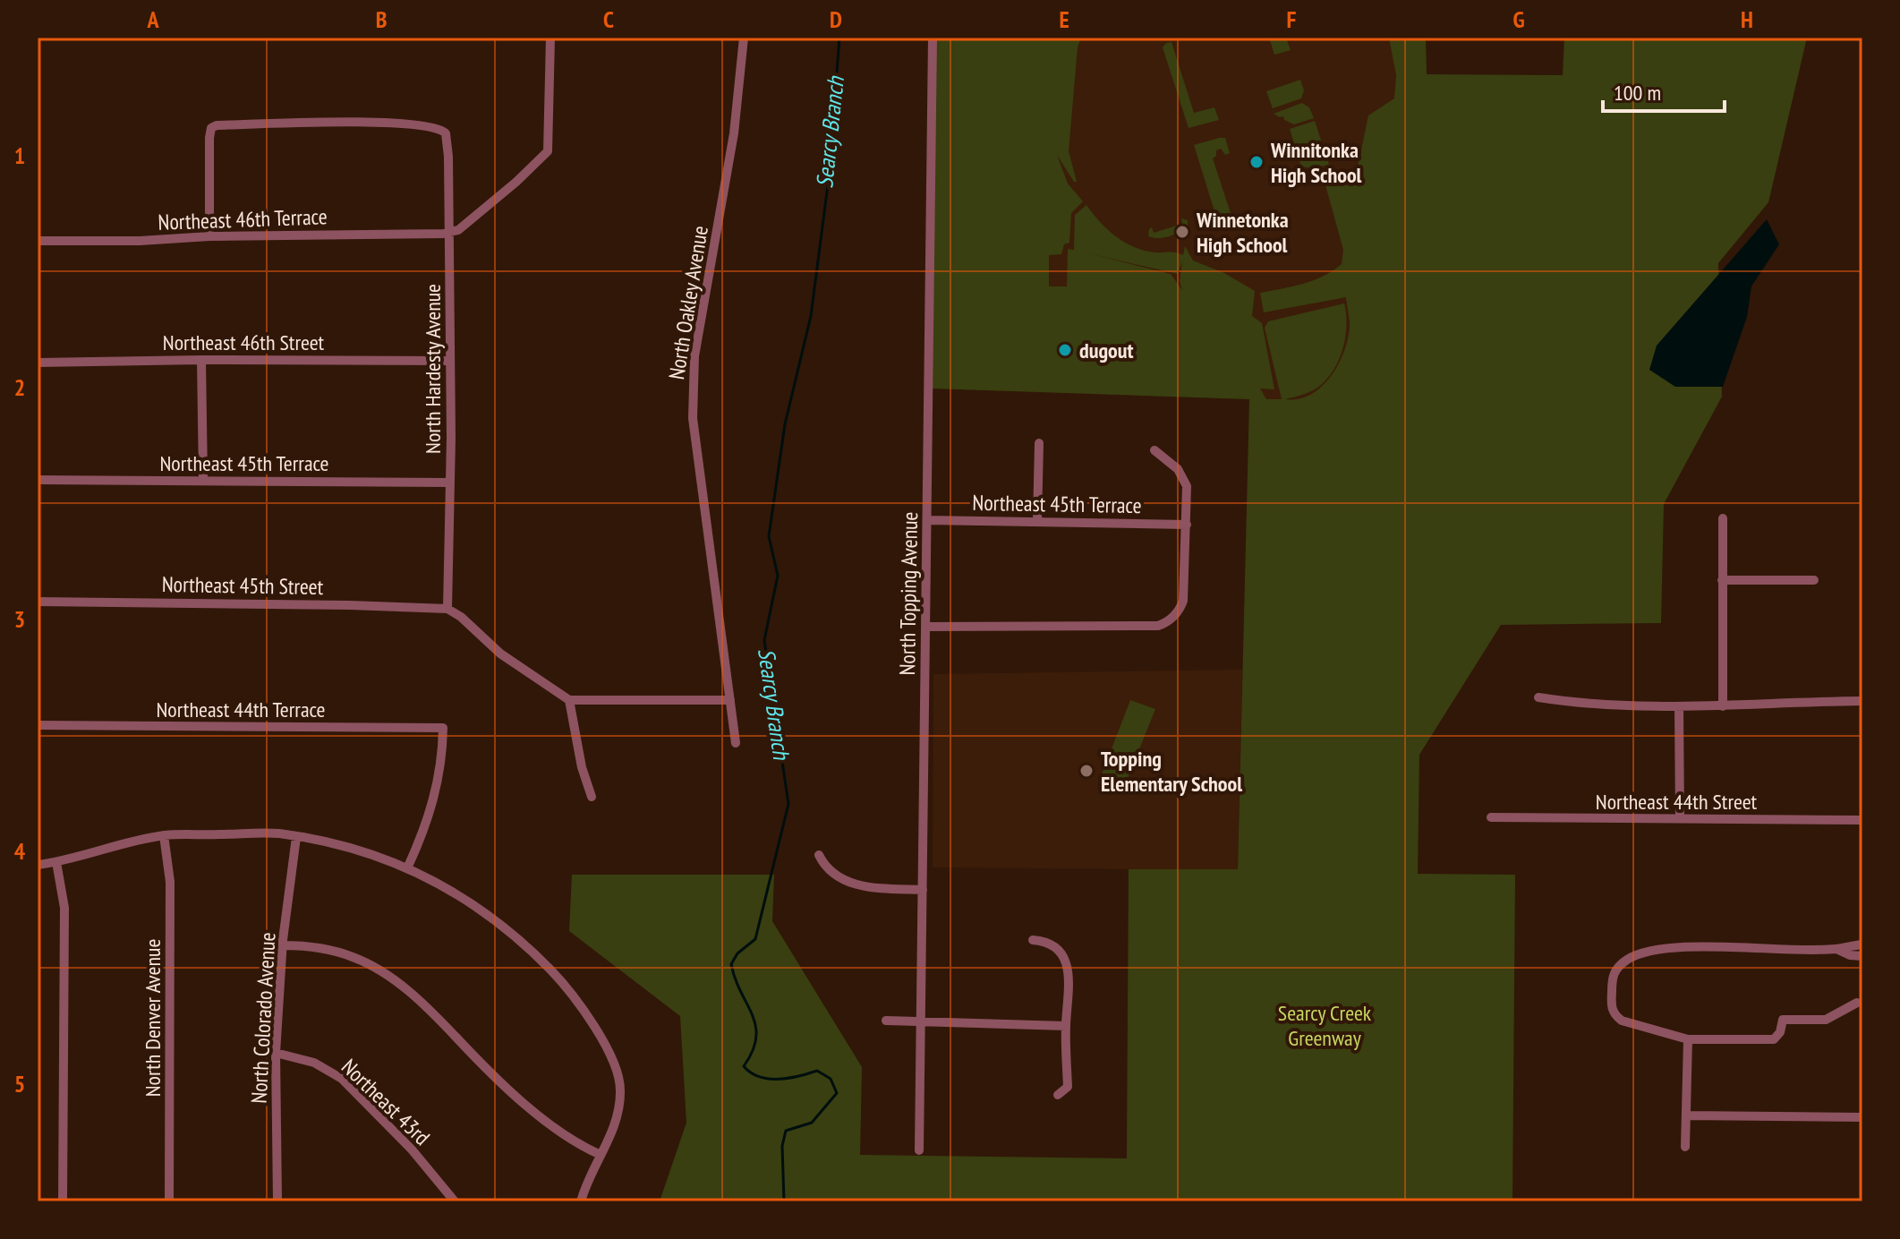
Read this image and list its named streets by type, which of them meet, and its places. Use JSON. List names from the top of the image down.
{
  "streets": {
    "street": [
      "Northeast 46th Terrace",
      "North Oakley Avenue",
      "Northeast 46th Street",
      "North Hardesty Avenue",
      "Northeast 45th Terrace",
      "Northeast 45th Street",
      "North Topping Avenue",
      "Northeast 44th Terrace",
      "Northeast 44th Street",
      "North Denver Avenue",
      "North Colorado Avenue",
      "Northeast 43rd"
    ]
  },
  "crossings": [
    ["Northeast 46th Terrace", "North Hardesty Avenue"],
    ["Northeast 46th Street", "North Hardesty Avenue"],
    ["North Hardesty Avenue", "Northeast 45th Terrace"],
    ["North Hardesty Avenue", "Northeast 45th Street"],
    ["Northeast 45th Terrace", "North Topping Avenue"],
    ["North Colorado Avenue", "Northeast 43rd"]
  ],
  "water": ["Searcy Branch"],
  "parks": ["Searcy Creek Greenway"],
  "places": [
    "Winnitonka High School",
    "Winnetonka High School",
    "dugout",
    "Topping Elementary School"
  ],
  "scale_bar": "100 m",
  "grid": {
    "columns": [
      "A",
      "B",
      "C",
      "D",
      "E",
      "F",
      "G",
      "H"
    ],
    "rows": [
      "1",
      "2",
      "3",
      "4",
      "5"
    ]
  }
}
